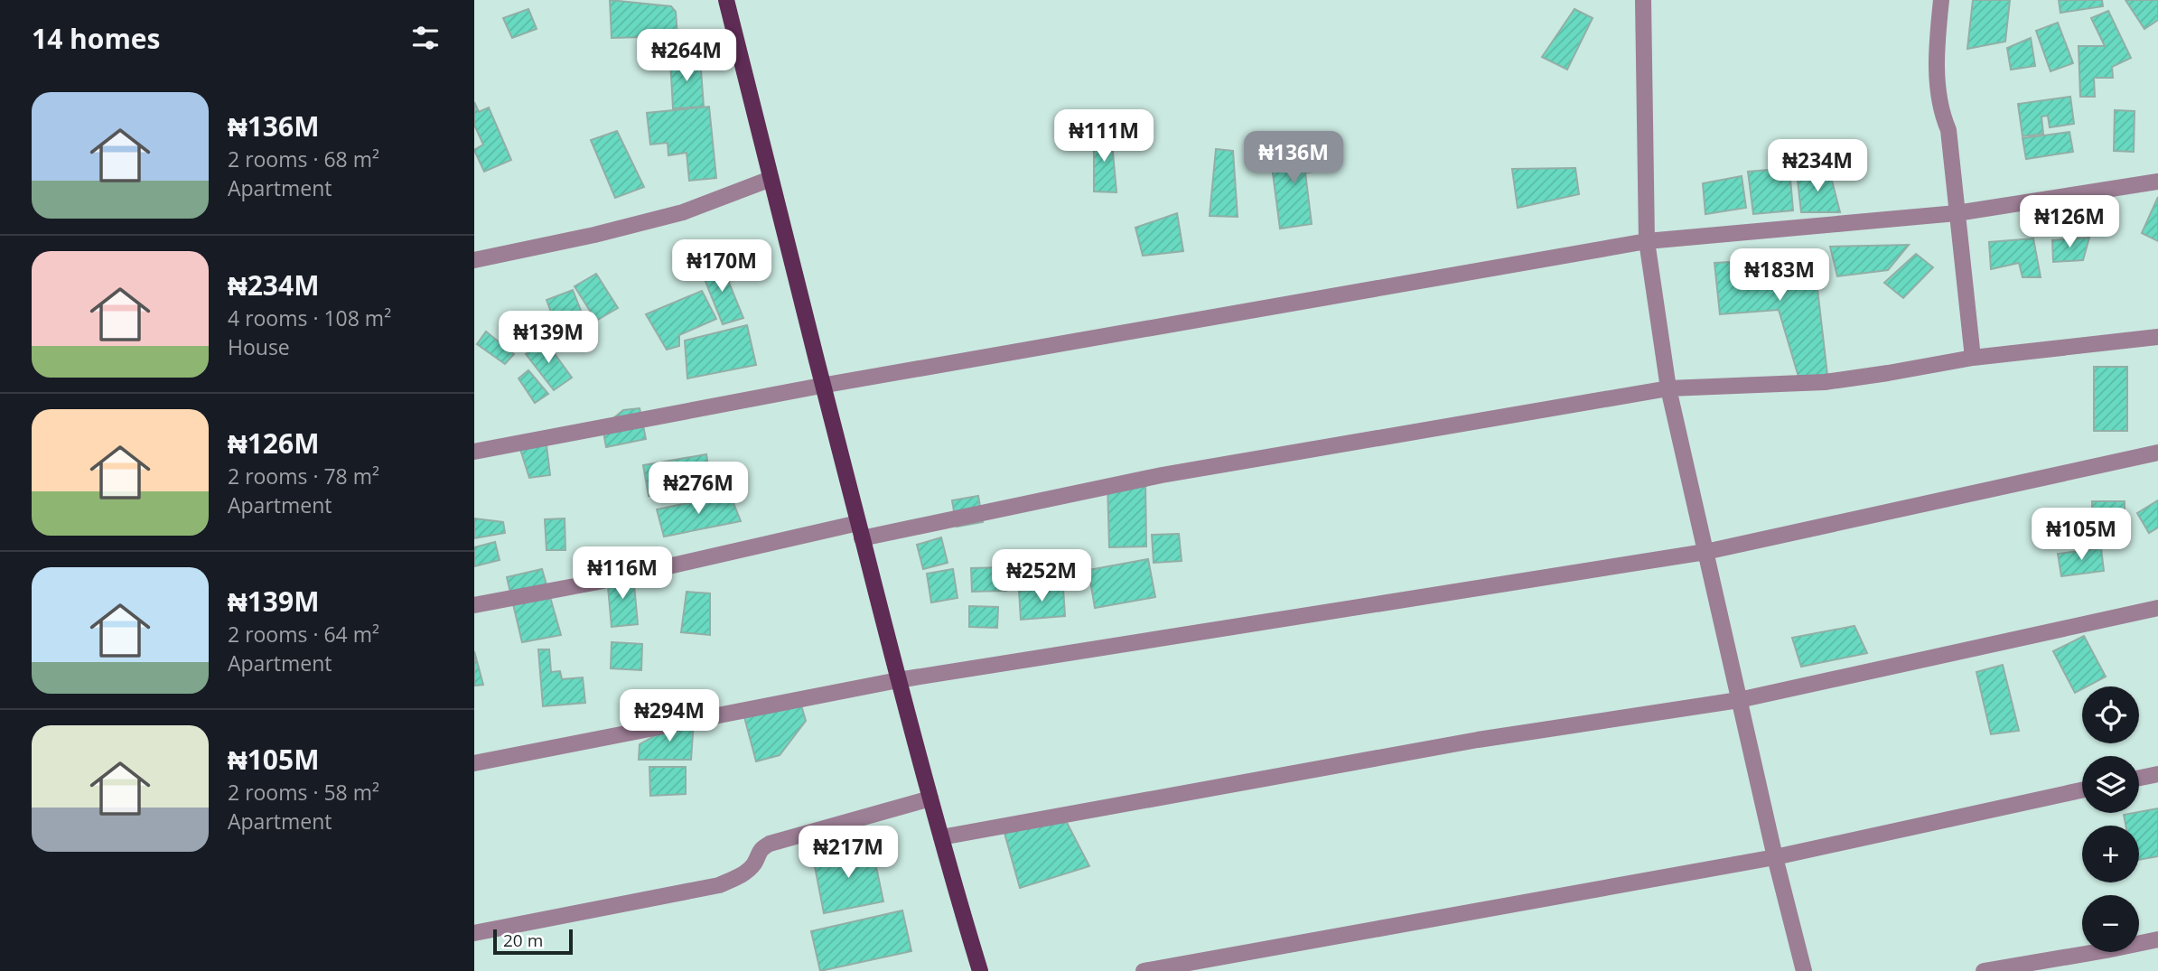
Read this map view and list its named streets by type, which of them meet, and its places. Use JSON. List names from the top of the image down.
{
  "scale_bar": "20 m",
  "page": {
    "heading": "14 homes",
    "price": [
      "₦264M",
      "₦111M",
      "₦136M",
      "₦234M",
      "₦126M",
      "₦170M",
      "₦183M",
      "₦139M",
      "₦276M",
      "₦105M",
      "₦116M",
      "₦252M",
      "₦294M",
      "₦217M"
    ],
    "list": [
      {
        "name": "₦136M",
        "note": "2 rooms · 68 m² · Apartment"
      },
      {
        "name": "₦234M",
        "note": "4 rooms · 108 m² · House"
      },
      {
        "name": "₦126M",
        "note": "2 rooms · 78 m² · Apartment"
      },
      {
        "name": "₦139M",
        "note": "2 rooms · 64 m² · Apartment"
      },
      {
        "name": "₦105M",
        "note": "2 rooms · 58 m² · Apartment"
      }
    ],
    "map_buttons": ["+", "−"],
    "scale": "20 m"
  }
}
